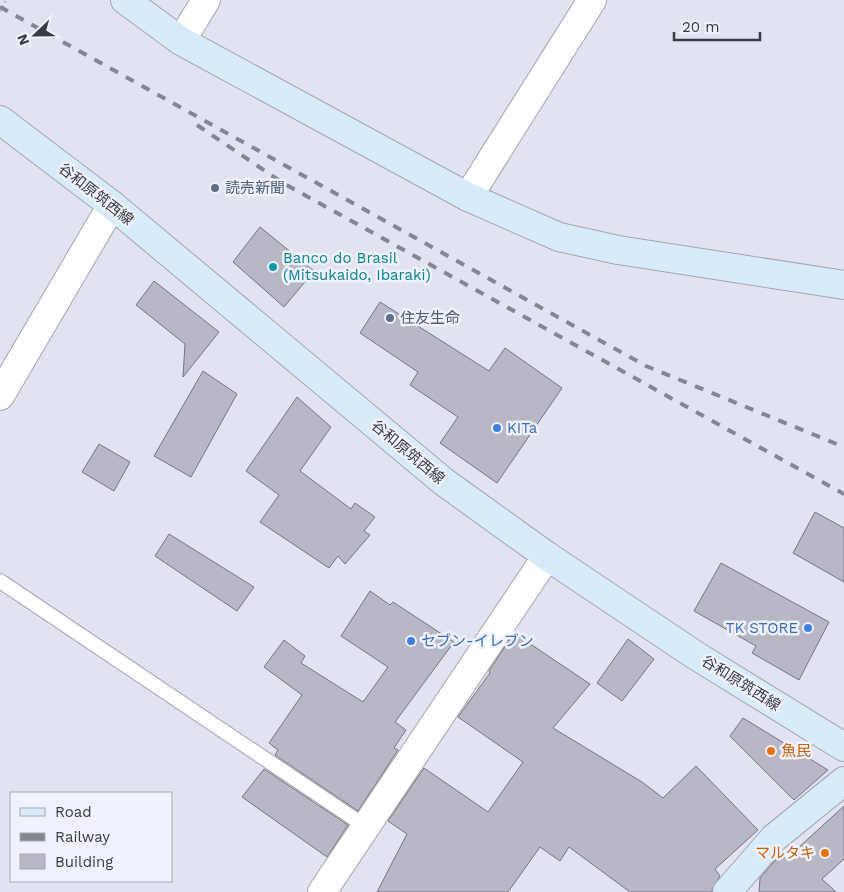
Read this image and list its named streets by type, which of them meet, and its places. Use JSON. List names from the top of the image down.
{
  "streets": {
    "main road": ["谷和原筑西線"]
  },
  "places": [
    "読売新聞",
    "Banco do Brasil (Mitsukaido, Ibaraki)",
    "住友生命",
    "KITa",
    "TK STORE",
    "セブン-イレブン",
    "魚民",
    "マルタキ"
  ],
  "legend": ["Road", "Railway", "Building"],
  "scale_bar": "20 m",
  "north": "left"
}
